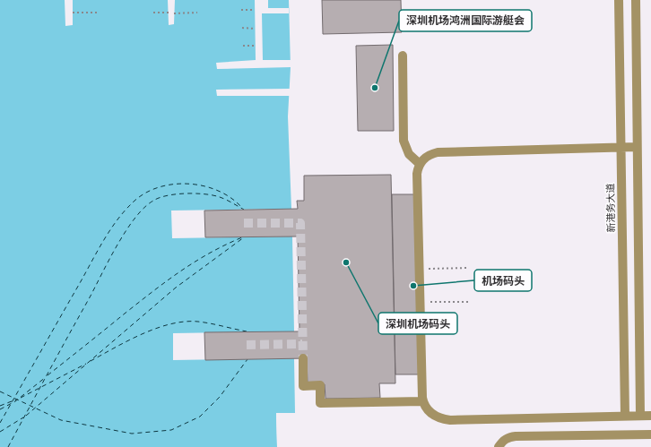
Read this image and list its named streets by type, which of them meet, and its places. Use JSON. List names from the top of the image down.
{
  "streets": {
    "street": ["新港务大道"]
  },
  "places": ["深圳机场鸿洲国际游艇会", "深圳机场码头", "机场码头"]
}
